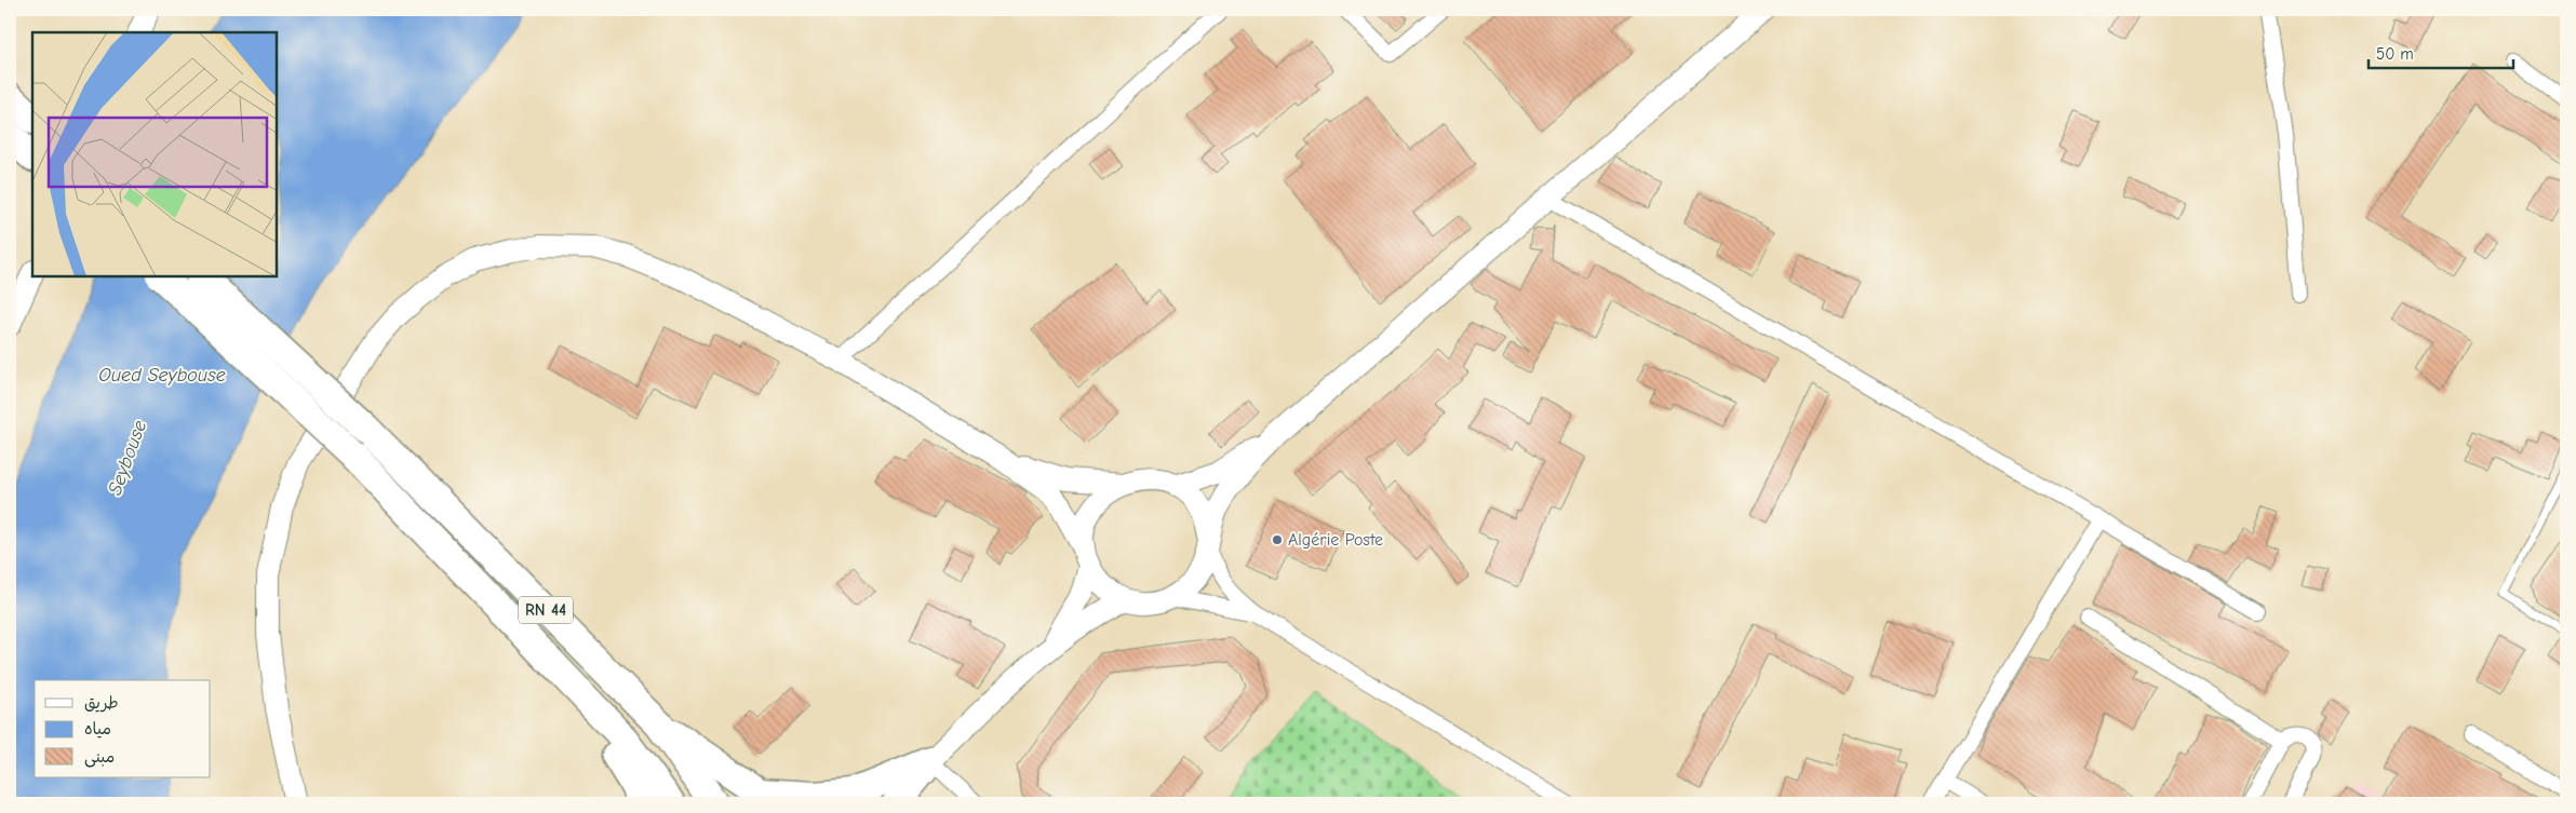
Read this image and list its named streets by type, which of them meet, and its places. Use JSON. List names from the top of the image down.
{
  "streets": {
    "highway": ["RN 44"]
  },
  "water": ["Oued Seybouse", "Seybouse"],
  "places": ["Algérie Poste"],
  "legend": ["طريق", "مياه", "مبنى"],
  "scale_bar": "50 m"
}
